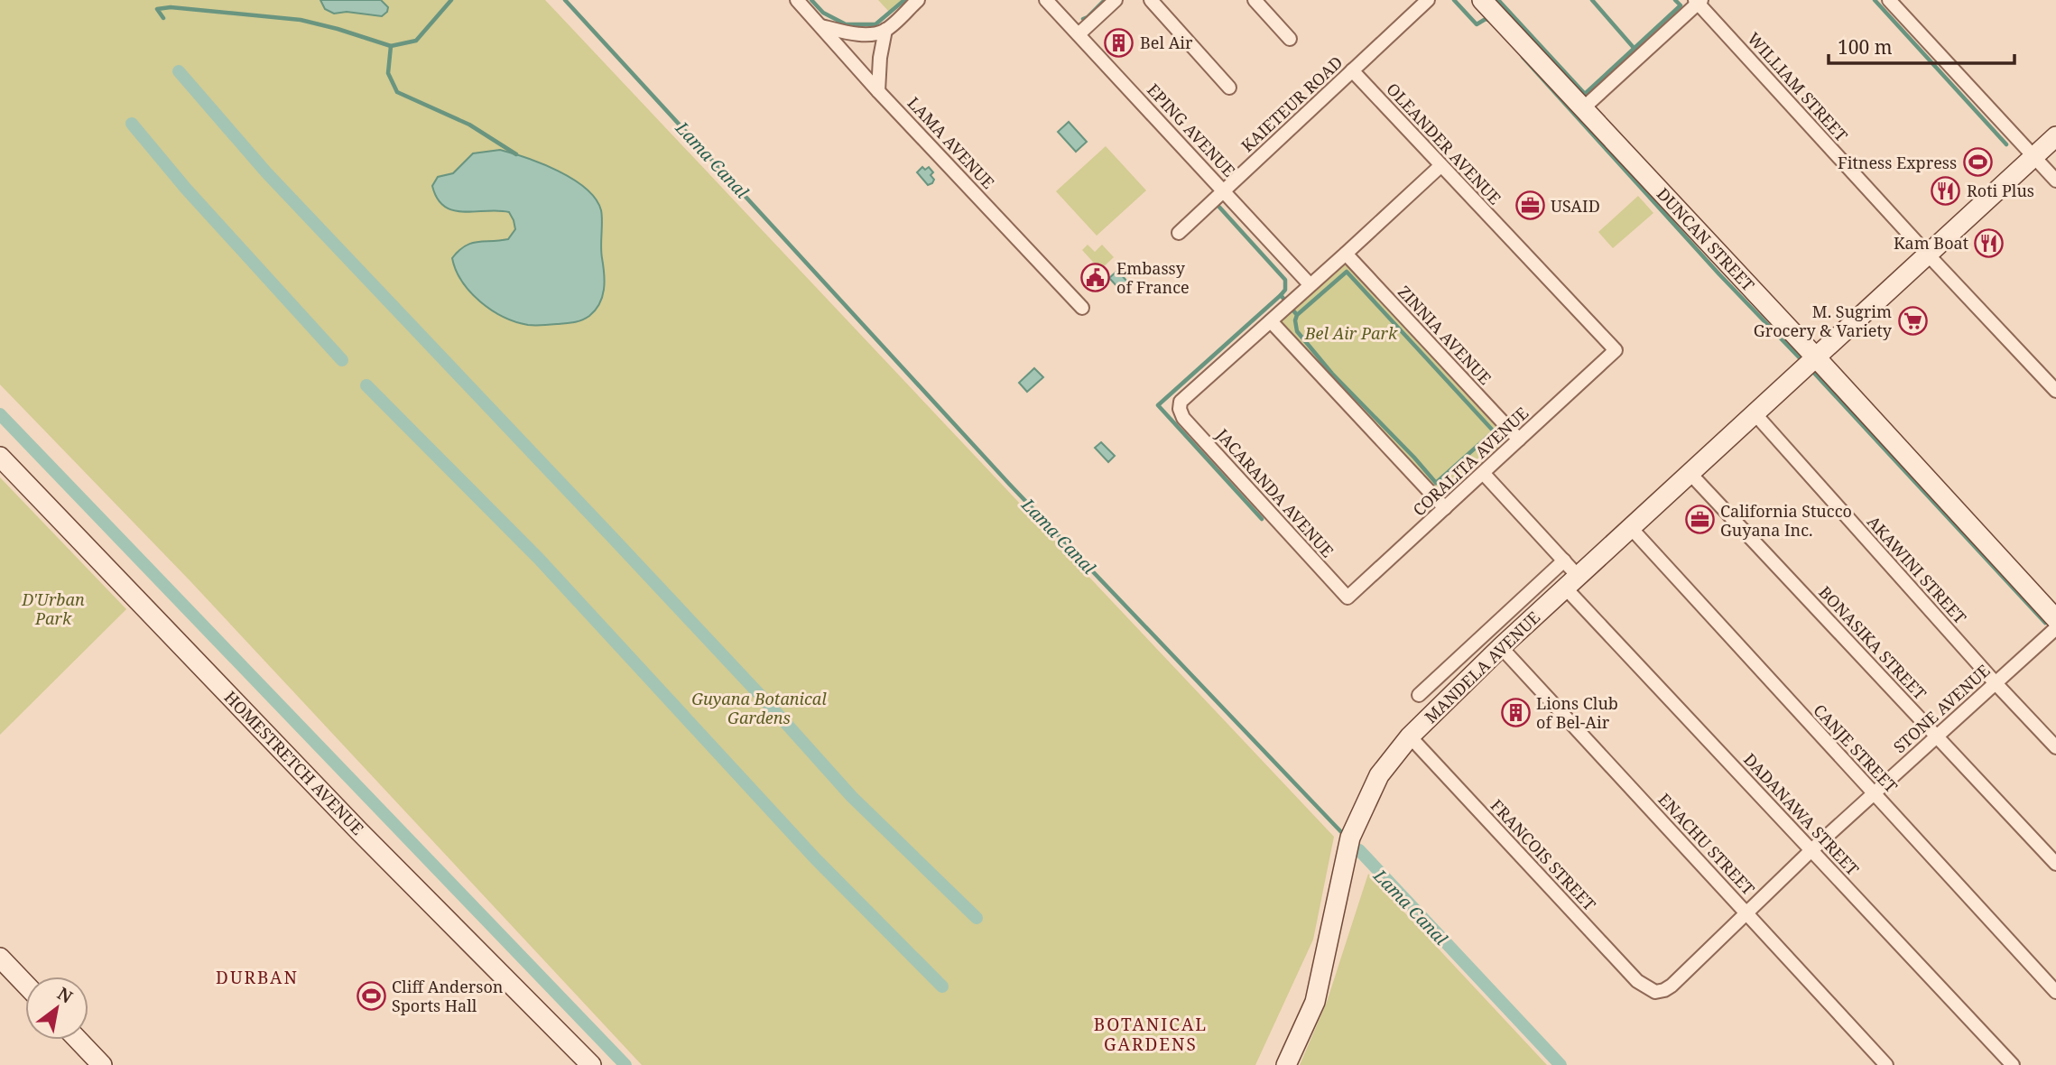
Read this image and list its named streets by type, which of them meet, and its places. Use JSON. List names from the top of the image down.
{
  "streets": {
    "main road": ["DUNCAN STREET", "MANDELA AVENUE", "HOMESTRETCH AVENUE"],
    "street": [
      "WILLIAM STREET",
      "KAIETEUR ROAD",
      "EPING AVENUE",
      "LAMA AVENUE",
      "OLEANDER AVENUE",
      "ZINNIA AVENUE",
      "CORALITA AVENUE",
      "JACARANDA AVENUE",
      "AKAWINI STREET",
      "BONASIKA STREET",
      "STONE AVENUE",
      "CANJE STREET",
      "DADANAWA STREET",
      "ENACHU STREET",
      "FRANCOIS STREET"
    ]
  },
  "crossings": [
    ["WILLIAM STREET", "MANDELA AVENUE"],
    ["KAIETEUR ROAD", "EPING AVENUE"],
    ["KAIETEUR ROAD", "OLEANDER AVENUE"],
    ["OLEANDER AVENUE", "CORALITA AVENUE"],
    ["DUNCAN STREET", "MANDELA AVENUE"],
    ["ZINNIA AVENUE", "CORALITA AVENUE"],
    ["CORALITA AVENUE", "JACARANDA AVENUE"],
    ["CORALITA AVENUE", "DADANAWA STREET"],
    ["AKAWINI STREET", "MANDELA AVENUE"],
    ["AKAWINI STREET", "STONE AVENUE"],
    ["BONASIKA STREET", "MANDELA AVENUE"],
    ["BONASIKA STREET", "STONE AVENUE"],
    ["MANDELA AVENUE", "CANJE STREET"],
    ["MANDELA AVENUE", "DADANAWA STREET"],
    ["MANDELA AVENUE", "ENACHU STREET"],
    ["MANDELA AVENUE", "FRANCOIS STREET"],
    ["STONE AVENUE", "CANJE STREET"],
    ["STONE AVENUE", "DADANAWA STREET"],
    ["STONE AVENUE", "ENACHU STREET"],
    ["STONE AVENUE", "FRANCOIS STREET"]
  ],
  "districts": ["DURBAN", "BOTANICAL GARDENS"],
  "water": ["Lama Canal"],
  "parks": ["Bel Air Park", "D'Urban Park", "Guyana Botanical Gardens"],
  "places": {
    "building": ["Bel Air", "Lions Club of Bel-Air"],
    "sports": ["Fitness Express", "Cliff Anderson Sports Hall"],
    "restaurant": ["Roti Plus", "Kam Boat"],
    "office": ["USAID", "California Stucco Guyana Inc."],
    "public building": ["Embassy of France"],
    "supermarket": ["M. Sugrim Grocery & Variety"]
  },
  "scale_bar": "100 m",
  "north": "top right"
}
